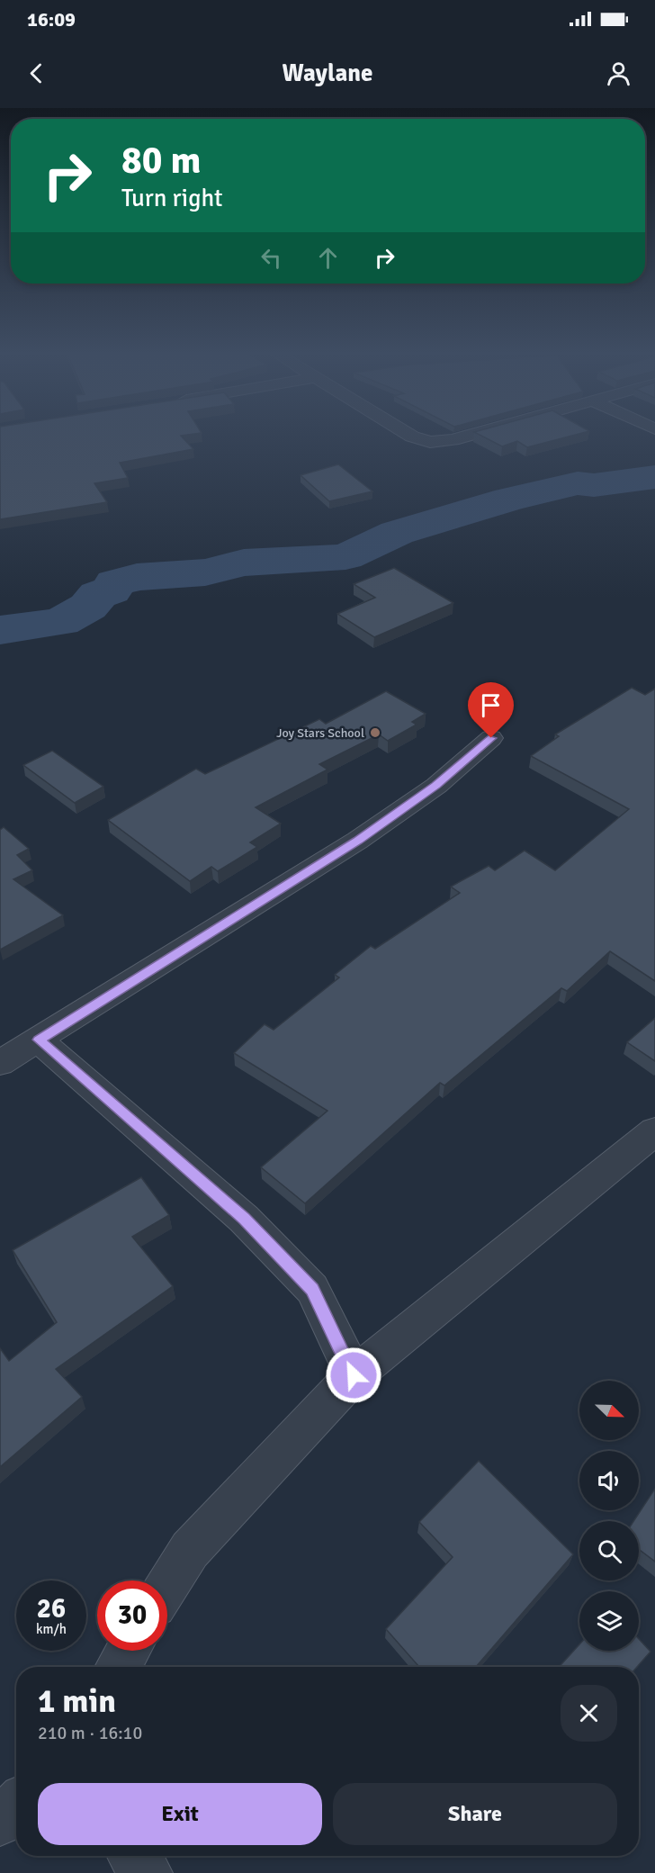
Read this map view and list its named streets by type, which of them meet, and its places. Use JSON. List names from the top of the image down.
{
  "places": ["Joy Stars School"],
  "north": "bottom right",
  "page": {
    "status": "16:09",
    "header": "Waylane",
    "turn": ["80 m", "Turn right"],
    "speed": "26 km/h",
    "limit": "30",
    "heading": ["1 min", "210 m · 16:10"],
    "buttons": ["Exit", "Share"]
  }
}
